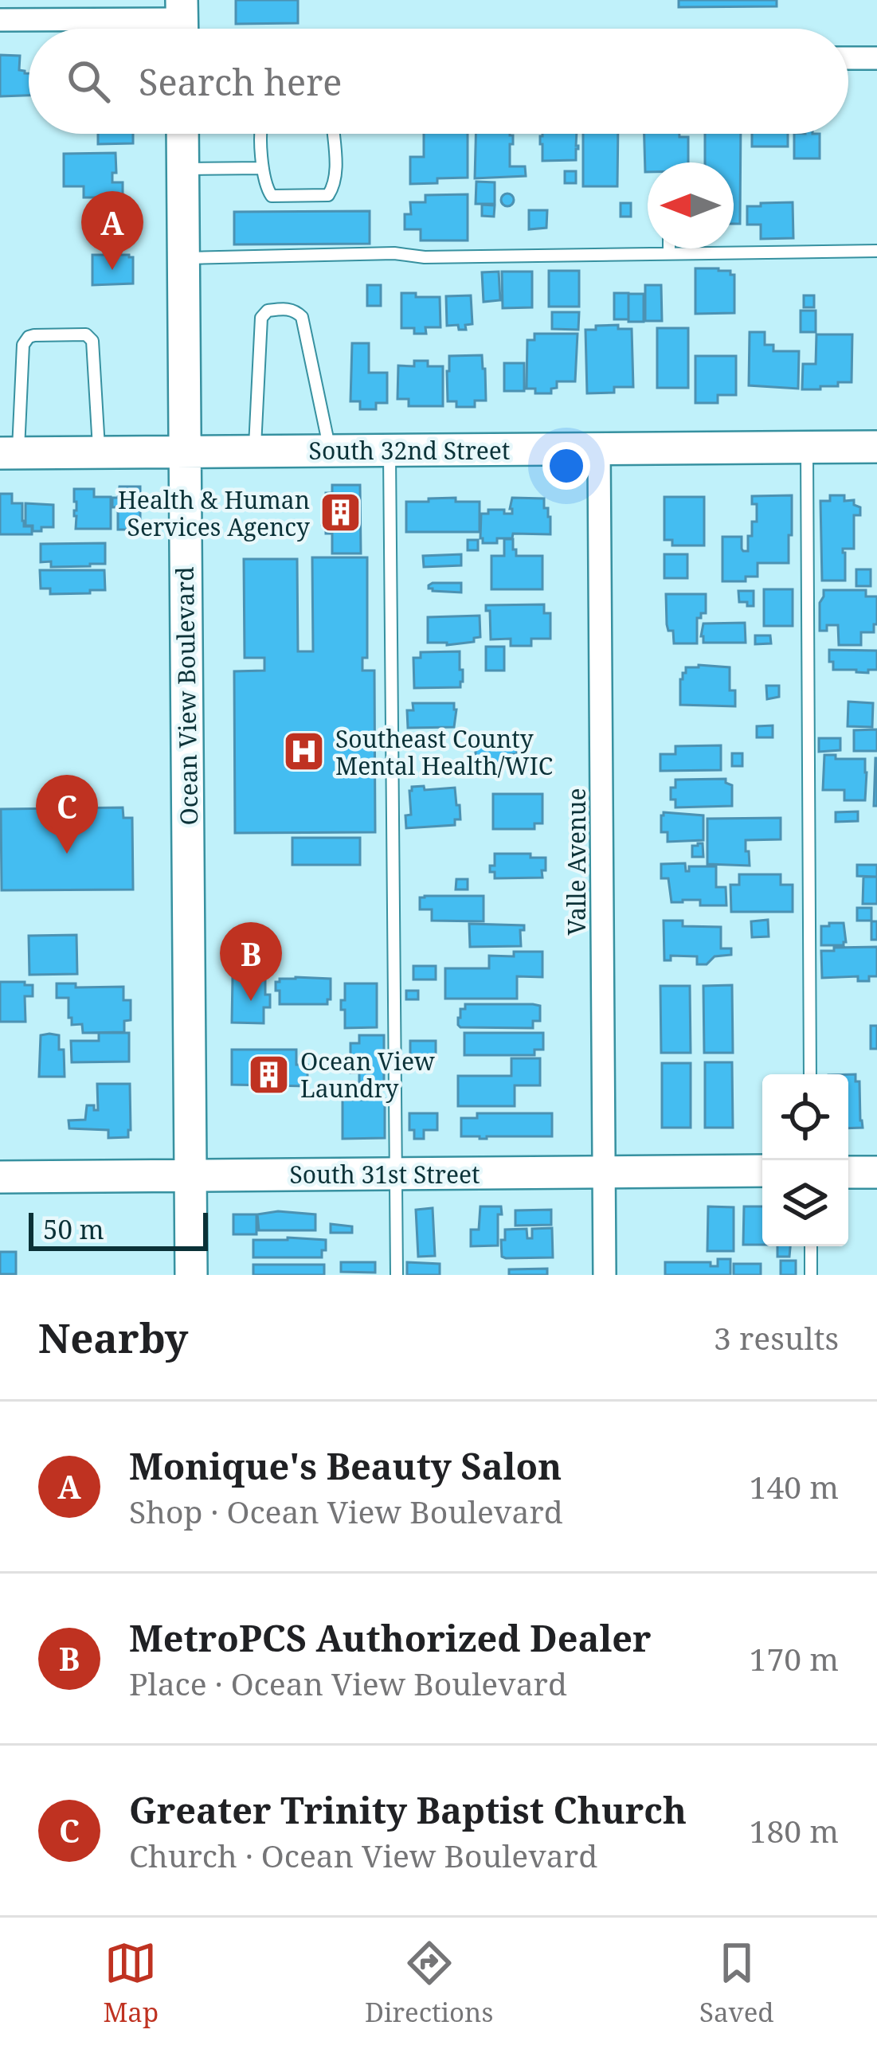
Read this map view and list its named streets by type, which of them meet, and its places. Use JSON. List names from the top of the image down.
{
  "streets": {
    "main road": ["South 32nd Street", "Ocean View Boulevard", "South 31st Street"],
    "street": ["Valle Avenue"]
  },
  "crossings": [
    ["South 32nd Street", "Ocean View Boulevard"],
    ["South 32nd Street", "Valle Avenue"],
    ["Ocean View Boulevard", "South 31st Street"],
    ["Valle Avenue", "South 31st Street"]
  ],
  "places": {
    "building": ["Health & Human Services Agency", "Ocean View Laundry"],
    "hospital": ["Southeast County Mental Health/WIC"]
  },
  "scale_bar": "50 m",
  "north": "left",
  "page": {
    "search": "Search here",
    "pins": ["A", "C", "B"],
    "scale": "50 m",
    "heading": ["Nearby", "3 results"],
    "list": [
      {
        "mark": "A",
        "name": "Monique's Beauty Salon",
        "note": "Shop · Ocean View Boulevard",
        "value": "140 m"
      },
      {
        "mark": "B",
        "name": "MetroPCS Authorized Dealer",
        "note": "Place · Ocean View Boulevard",
        "value": "170 m"
      },
      {
        "mark": "C",
        "name": "Greater Trinity Baptist Church",
        "note": "Church · Ocean View Boulevard",
        "value": "180 m"
      }
    ],
    "nav": ["Map", "Directions", "Saved"]
  }
}
